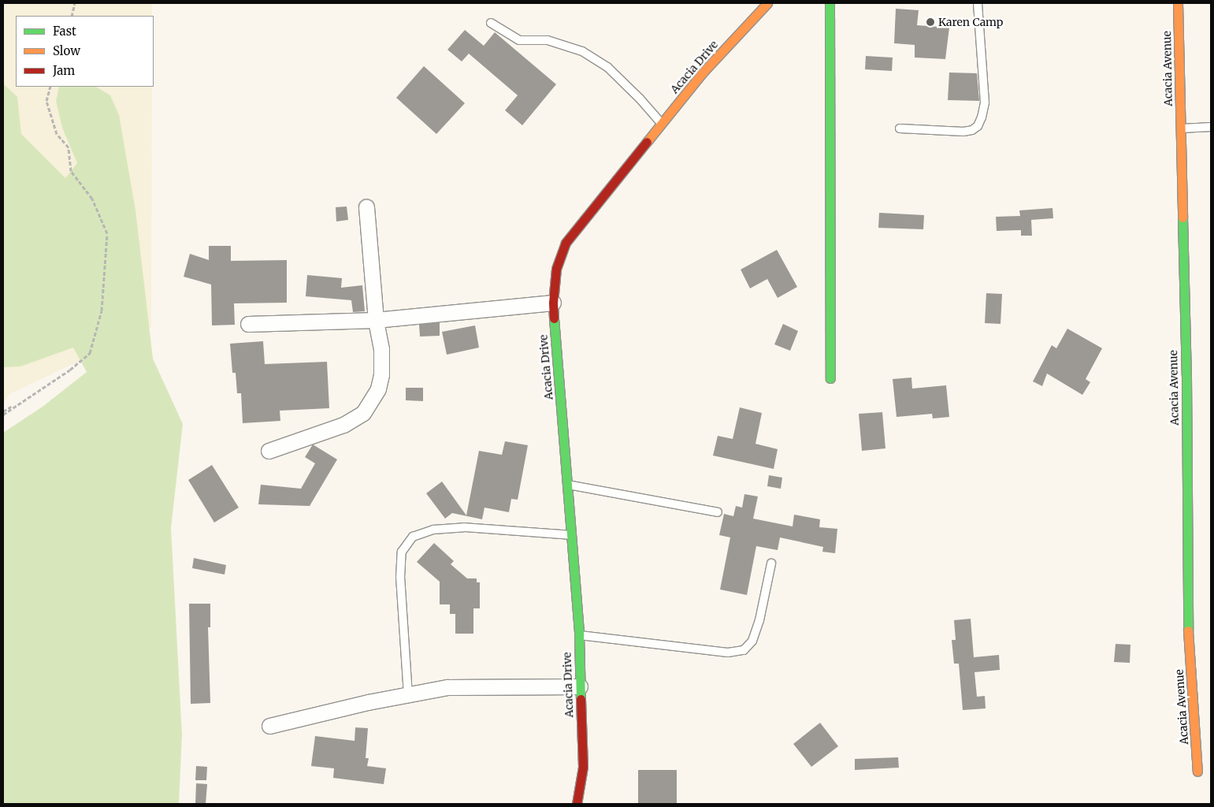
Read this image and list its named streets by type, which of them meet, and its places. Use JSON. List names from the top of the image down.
{
  "streets": {
    "street": ["Acacia Drive", "Acacia Avenue"]
  },
  "places": ["Karen Camp"],
  "legend": ["Fast", "Slow", "Jam"]
}
